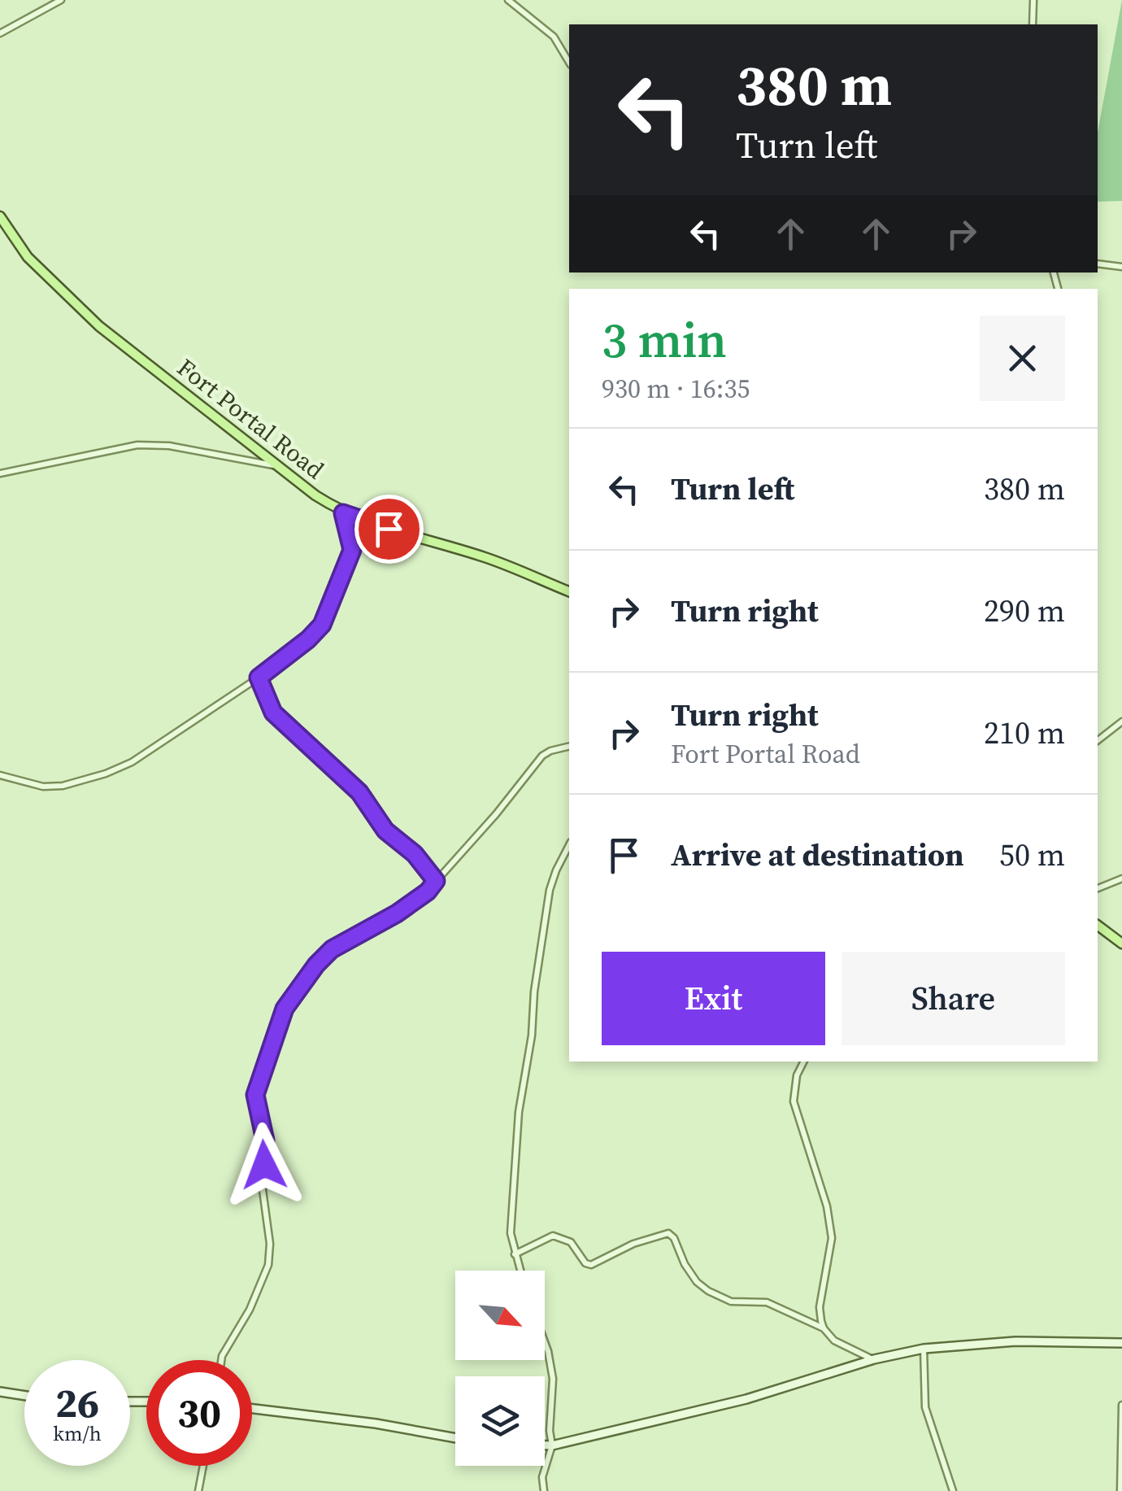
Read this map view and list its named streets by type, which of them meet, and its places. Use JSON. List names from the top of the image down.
{
  "streets": {
    "main road": ["Fort Portal Road"]
  },
  "north": "bottom right",
  "page": {
    "turn": ["380 m", "Turn left"],
    "heading": ["3 min", "930 m · 16:35"],
    "list": [
      {
        "name": "Turn left",
        "value": "380 m"
      },
      {
        "name": "Turn right",
        "value": "290 m"
      },
      {
        "name": "Turn right",
        "note": "Fort Portal Road",
        "value": "210 m"
      },
      {
        "name": "Arrive at destination",
        "value": "50 m"
      }
    ],
    "buttons": ["Exit", "Share"],
    "speed": "26 km/h",
    "limit": "30"
  }
}
